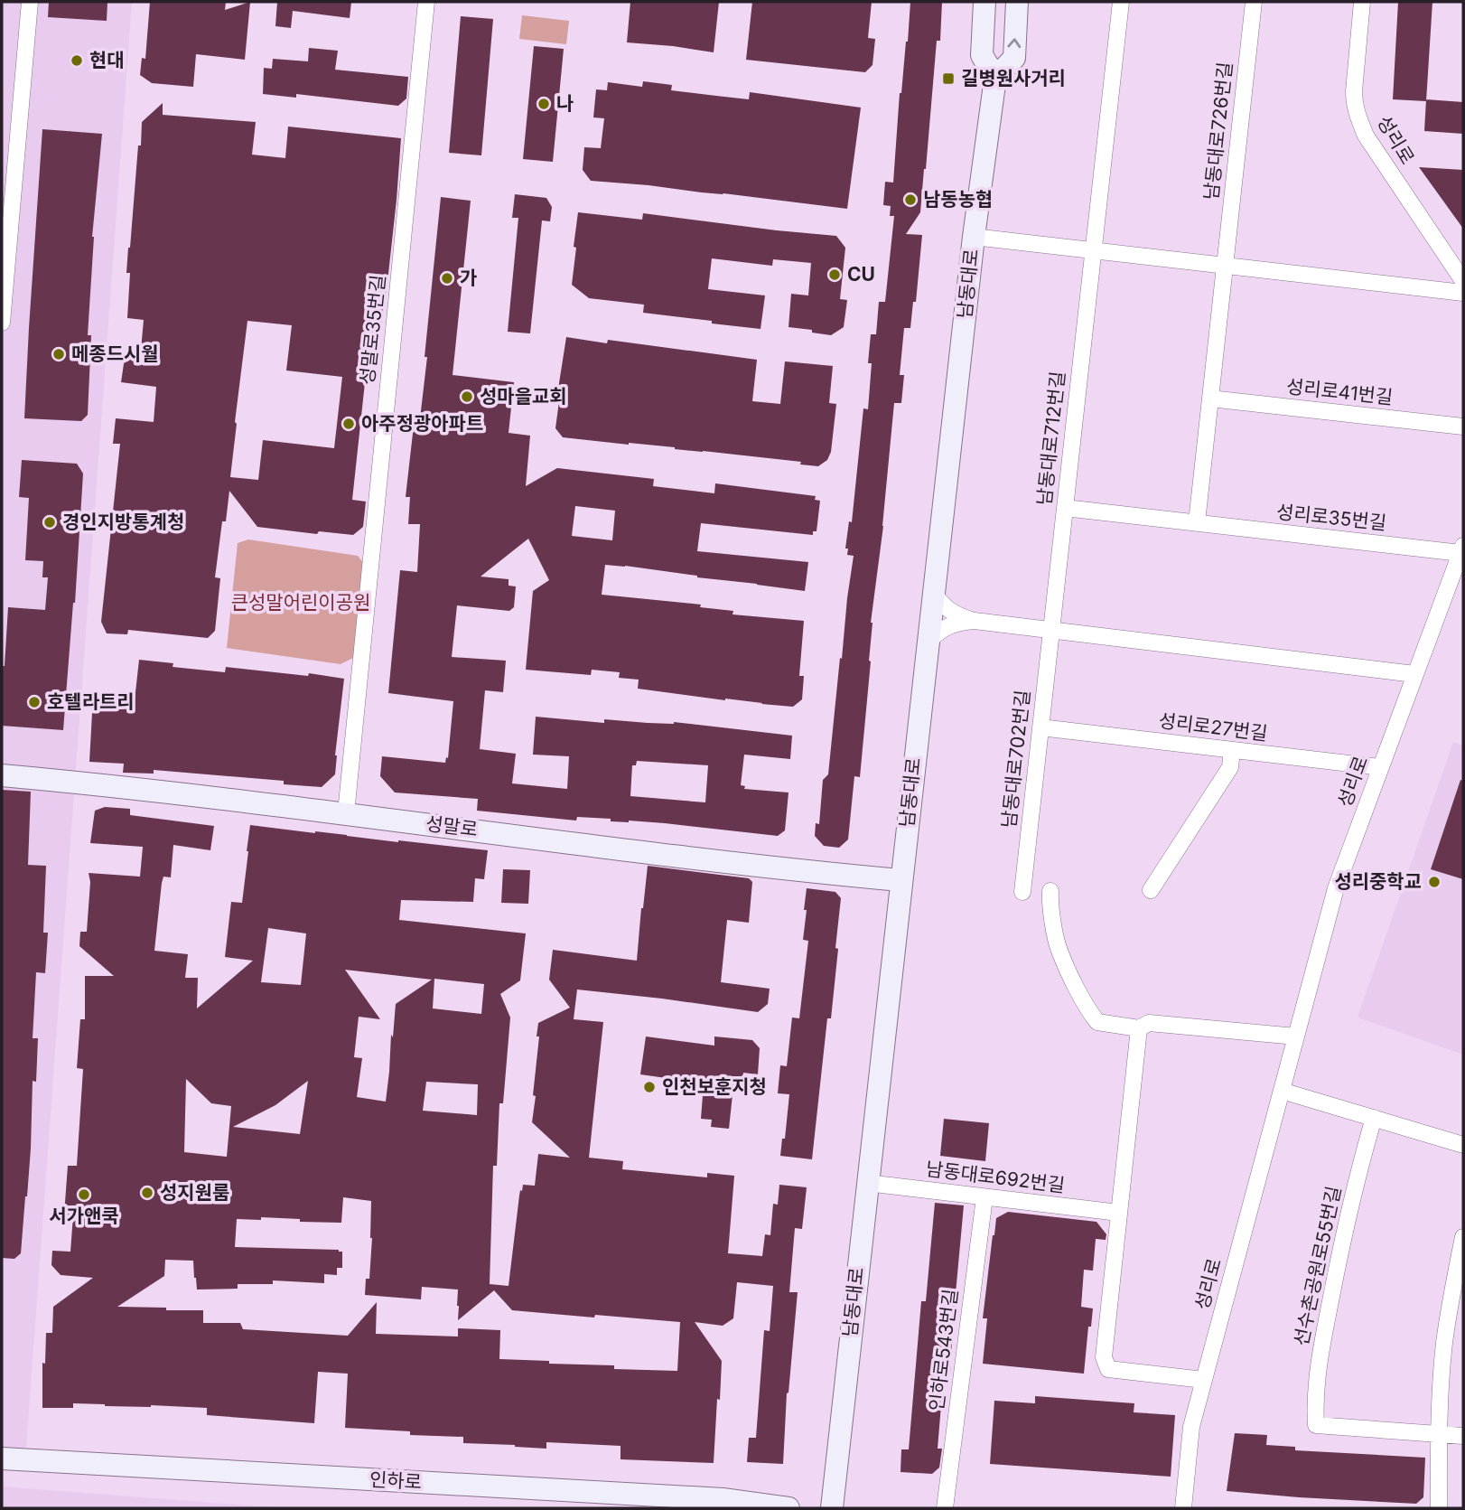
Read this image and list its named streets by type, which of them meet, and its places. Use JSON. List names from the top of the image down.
{
  "streets": {
    "main road": ["남동대로", "성말로", "인하로"],
    "street": [
      "남동대로726번길",
      "성리로",
      "성말로35번길",
      "성리로41번길",
      "남동대로712번길",
      "성리로35번길",
      "성리로27번길",
      "남동대로702번길",
      "남동대로692번길",
      "선수촌공원로55번길",
      "인하로543번길"
    ]
  },
  "crossings": [
    ["성리로", "성리로35번길"],
    ["성리로", "성리로27번길"],
    ["남동대로", "성말로"],
    ["남동대로", "남동대로692번길"],
    ["성말로35번길", "성말로"],
    ["남동대로712번길", "성리로35번길"],
    ["남동대로712번길", "남동대로702번길"],
    ["성리로27번길", "남동대로702번길"],
    ["남동대로692번길", "인하로543번길"]
  ],
  "parks": ["큰성말어린이공원"],
  "places": {
    "other": [
      "현대",
      "나",
      "남동농협",
      "CU",
      "가",
      "메종드시월",
      "성마을교회",
      "아주정광아파트",
      "경인지방통계청",
      "호텔라트리",
      "성리중학교",
      "인천보훈지청",
      "성지원룸",
      "서가앤쿡"
    ],
    "transit": ["길병원사거리"]
  }
}
